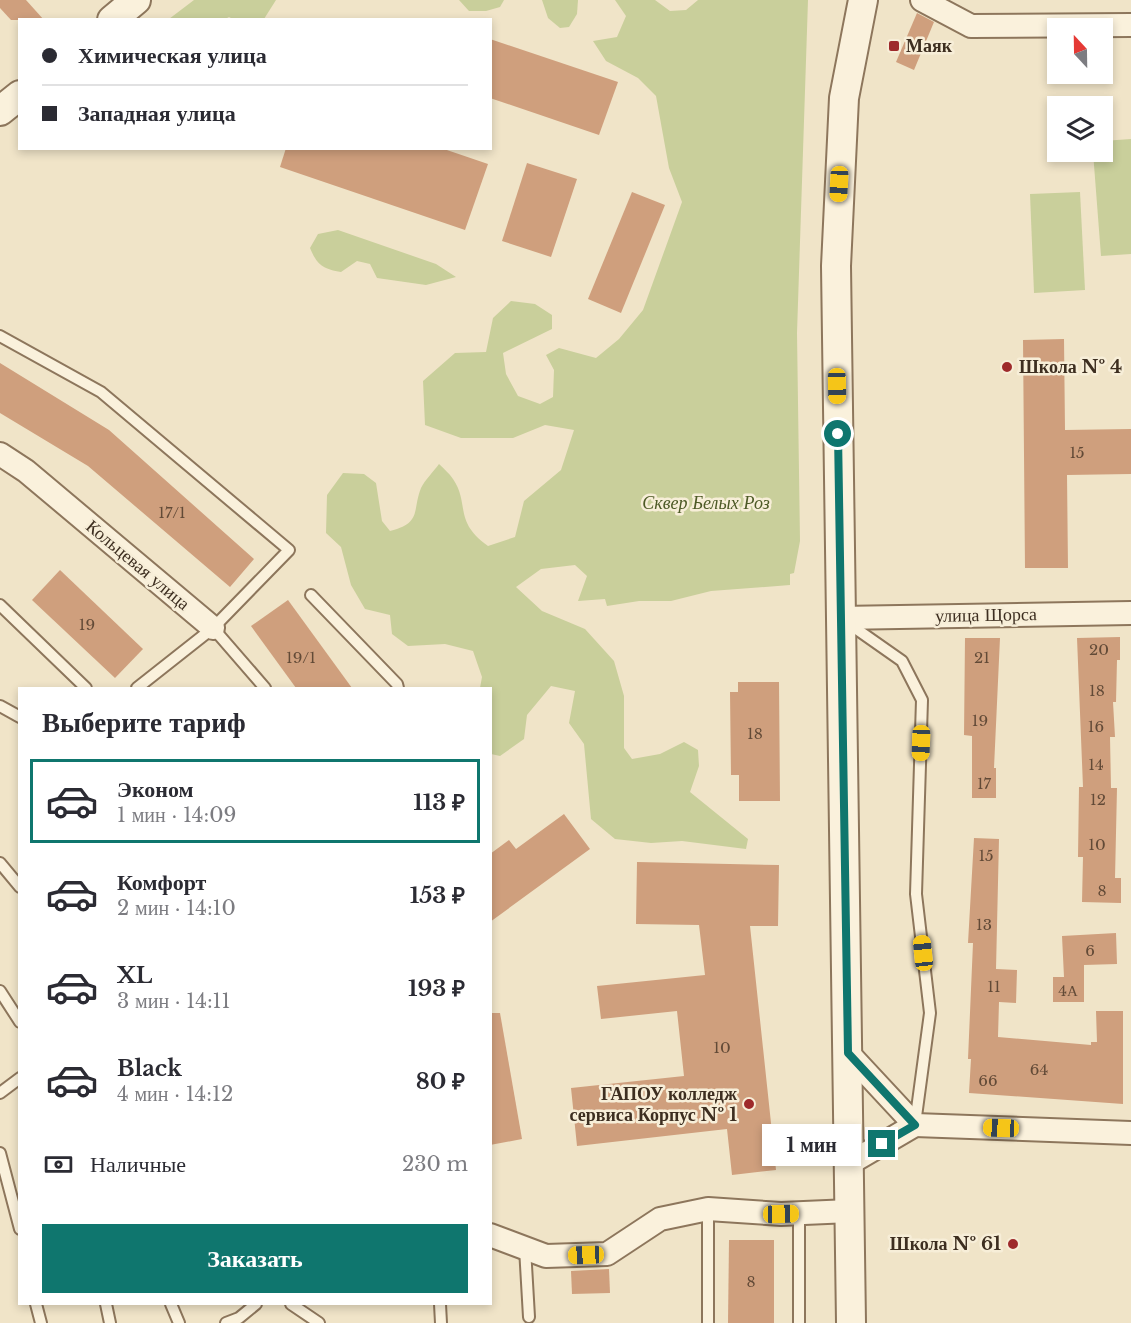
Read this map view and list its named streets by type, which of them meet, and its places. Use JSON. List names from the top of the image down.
{
  "streets": {
    "street": ["Кольцевая улица", "улица Щорса"]
  },
  "parks": ["Сквер Белых Роз"],
  "places": {
    "transit": ["Маяк"],
    "other": ["Школа № 4", "ГАПОУ колледж сервиса Корпус № 1", "Школа № 61"]
  },
  "house_numbers": [
    "15",
    "17/1",
    "19",
    "20",
    "19/1",
    "21",
    "18",
    "19",
    "16",
    "18",
    "14",
    "17",
    "12",
    "10",
    "15",
    "8",
    "13",
    "6",
    "11",
    "4А",
    "10",
    "64",
    "66",
    "8"
  ],
  "north": "top",
  "page": {
    "banner": ["Химическая улица", "Западная улица"],
    "heading": "Выберите тариф",
    "list": [
      {
        "name": "Эконом",
        "note": "1 мин · 14:09",
        "value": "113 ₽"
      },
      {
        "name": "Комфорт",
        "note": "2 мин · 14:10",
        "value": "153 ₽"
      },
      {
        "name": "XL",
        "note": "3 мин · 14:11",
        "value": "193 ₽"
      },
      {
        "name": "Black",
        "note": "4 мин · 14:12",
        "value": "80 ₽"
      }
    ],
    "bubble": "1 мин",
    "pay": ["Наличные", "230 m"],
    "buttons": "Заказать"
  }
}
